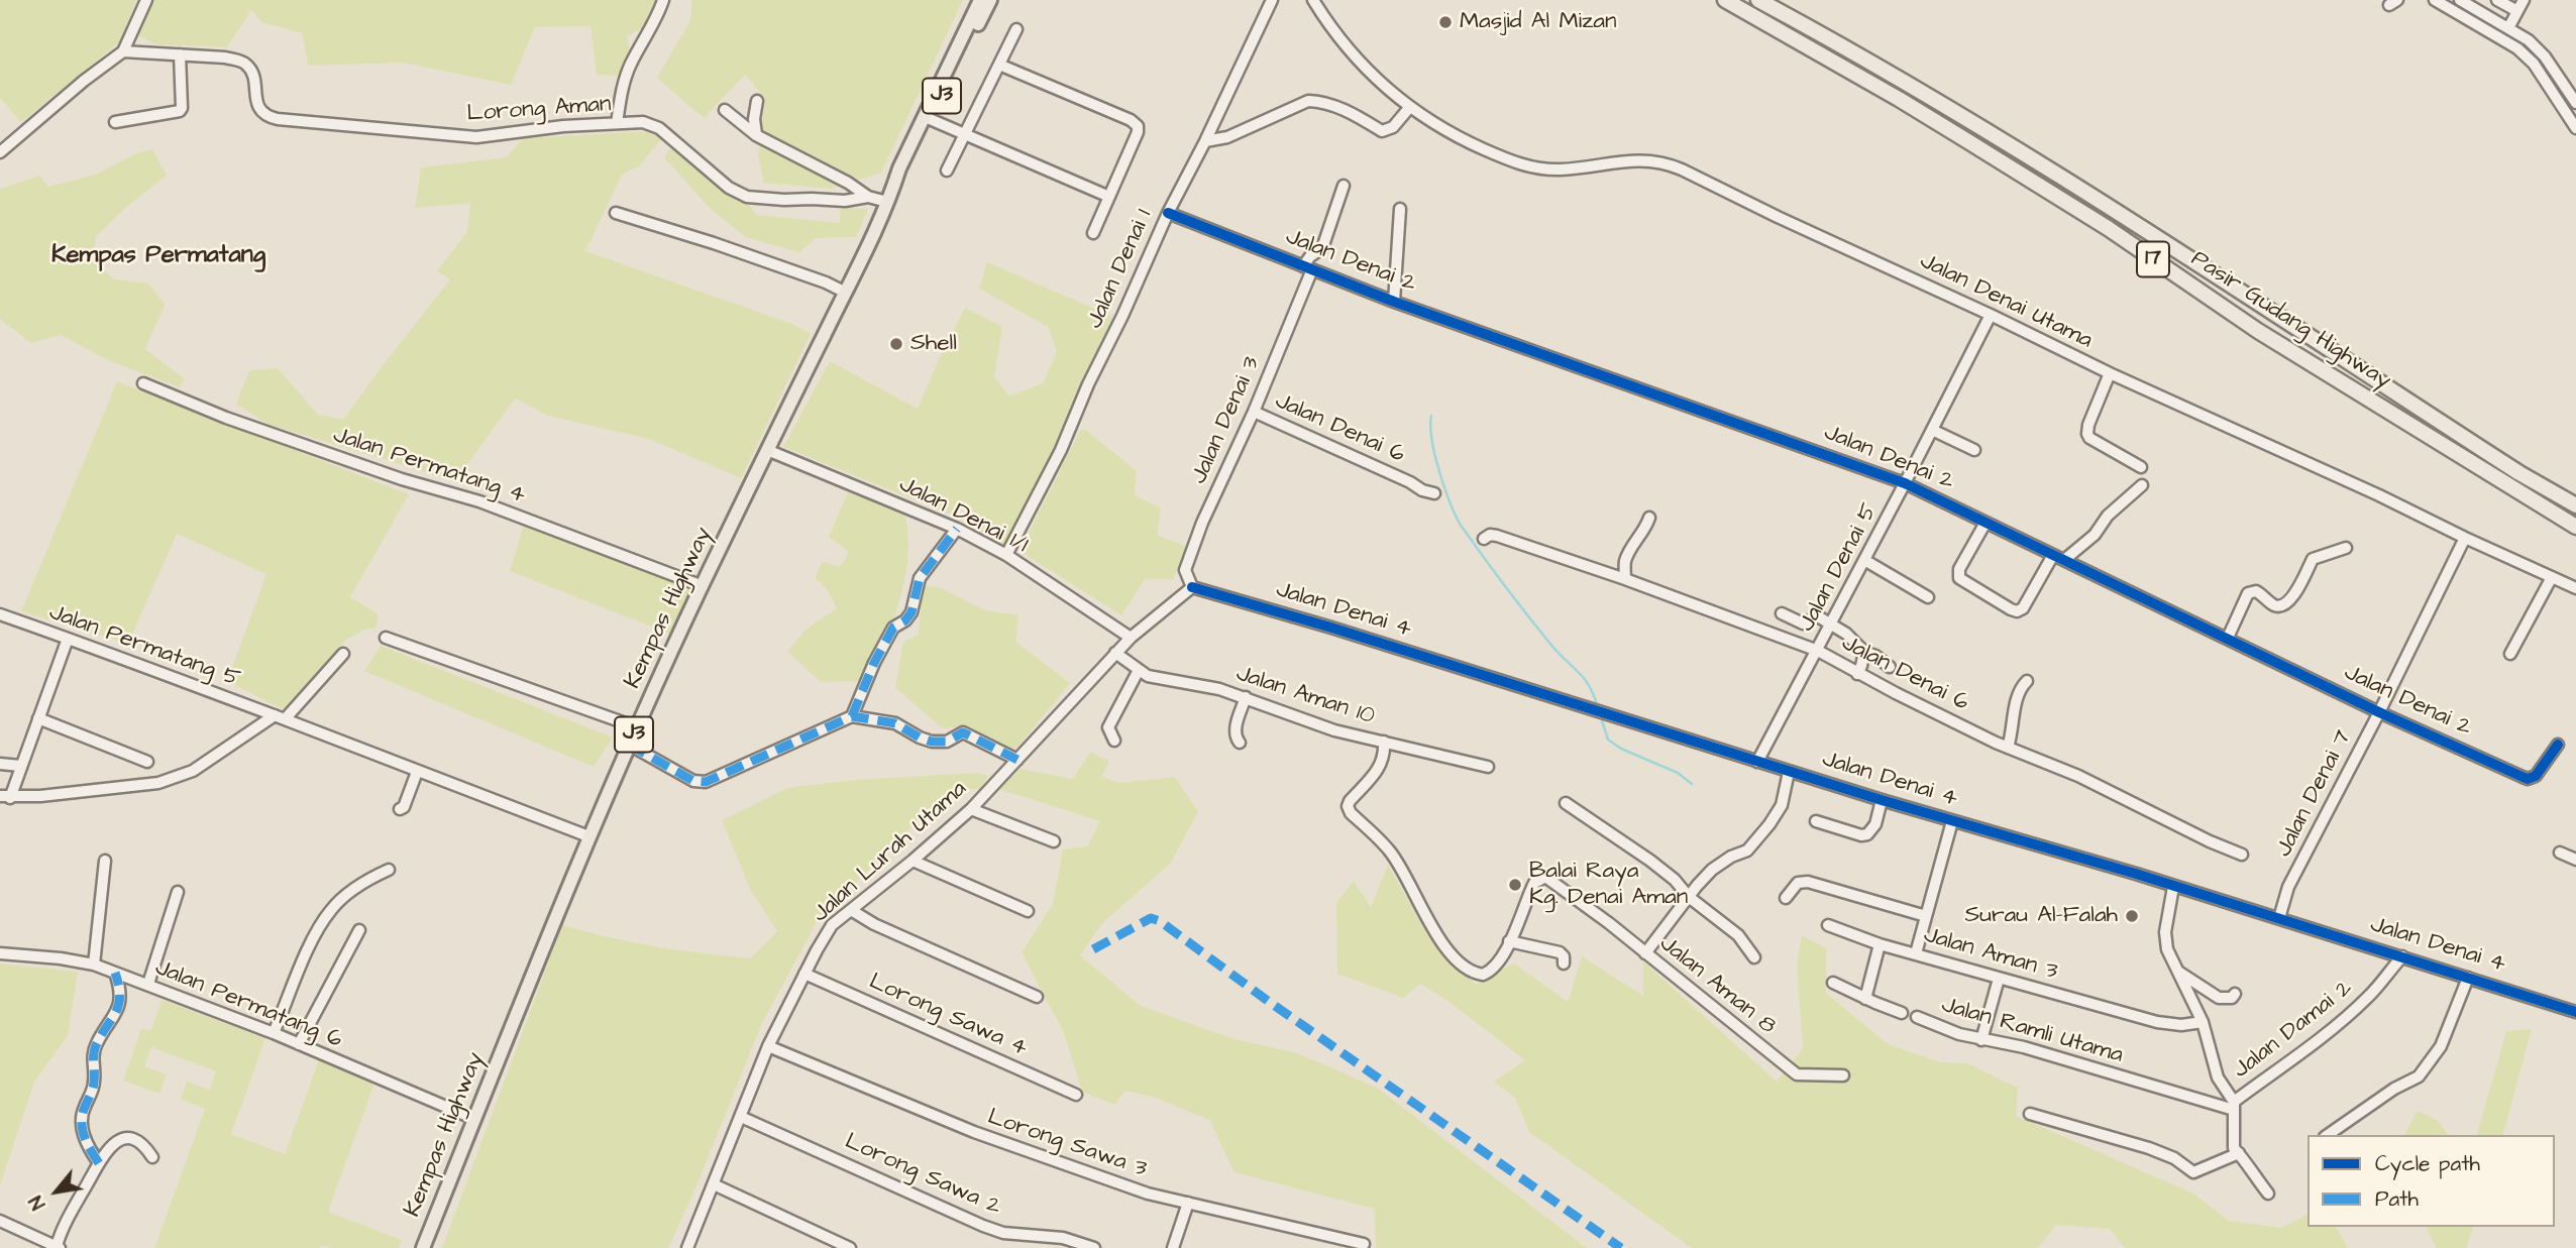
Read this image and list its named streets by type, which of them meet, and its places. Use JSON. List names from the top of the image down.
{
  "streets": {
    "highway": ["17", "Pasir Gudang Highway"],
    "main road": ["J3", "Kempas Highway"],
    "street": [
      "Lorong Aman",
      "Jalan Denai 2",
      "Jalan Denai 1",
      "Jalan Denai Utama",
      "Jalan Denai 3",
      "Jalan Denai 6",
      "Jalan Permatang 4",
      "Jalan Denai 1/1",
      "Jalan Denai 5",
      "Jalan Denai 4",
      "Jalan Permatang 5",
      "Jalan Aman 10",
      "Jalan Denai 7",
      "Jalan Lurah Utama",
      "Jalan Aman 3",
      "Jalan Aman 8",
      "Jalan Permatang 6",
      "Lorong Sawa 4",
      "Jalan Damai 2",
      "Jalan Ramli Utama",
      "Lorong Sawa 3",
      "Lorong Sawa 2"
    ]
  },
  "crossings": [
    ["Lorong Aman", "Kempas Highway"],
    ["Jalan Denai 2", "Jalan Denai 1"],
    ["Jalan Denai 2", "Jalan Denai 3"],
    ["Jalan Denai 2", "Jalan Denai 5"],
    ["Jalan Denai 2", "Jalan Denai 7"],
    ["Jalan Denai 1", "Jalan Denai 1/1"],
    ["Jalan Denai Utama", "Jalan Denai 5"],
    ["Jalan Denai Utama", "Jalan Denai 7"],
    ["Jalan Denai 3", "Jalan Denai 6"],
    ["Jalan Denai 3", "Jalan Denai 4"],
    ["Jalan Denai 3", "Jalan Lurah Utama"],
    ["Jalan Denai 6", "Jalan Denai 5"],
    ["Jalan Permatang 4", "Kempas Highway"],
    ["Jalan Denai 1/1", "Kempas Highway"],
    ["Jalan Denai 1/1", "Jalan Lurah Utama"],
    ["Jalan Denai 5", "Jalan Denai 4"],
    ["Kempas Highway", "Jalan Permatang 6"],
    ["Jalan Denai 4", "Jalan Denai 7"],
    ["Jalan Denai 4", "Jalan Lurah Utama"],
    ["Jalan Denai 4", "Jalan Damai 2"],
    ["Jalan Aman 10", "Jalan Lurah Utama"],
    ["Jalan Lurah Utama", "Lorong Sawa 4"],
    ["Jalan Lurah Utama", "Lorong Sawa 3"],
    ["Jalan Lurah Utama", "Lorong Sawa 2"],
    ["Jalan Damai 2", "Jalan Ramli Utama"]
  ],
  "districts": ["Kempas Permatang"],
  "places": [
    "Masjid Al Mizan",
    "Shell",
    "Balai Raya Kg. Denai Aman",
    "Surau Al-Falah"
  ],
  "legend": ["Cycle path", "Path"],
  "north": "bottom left"
}
